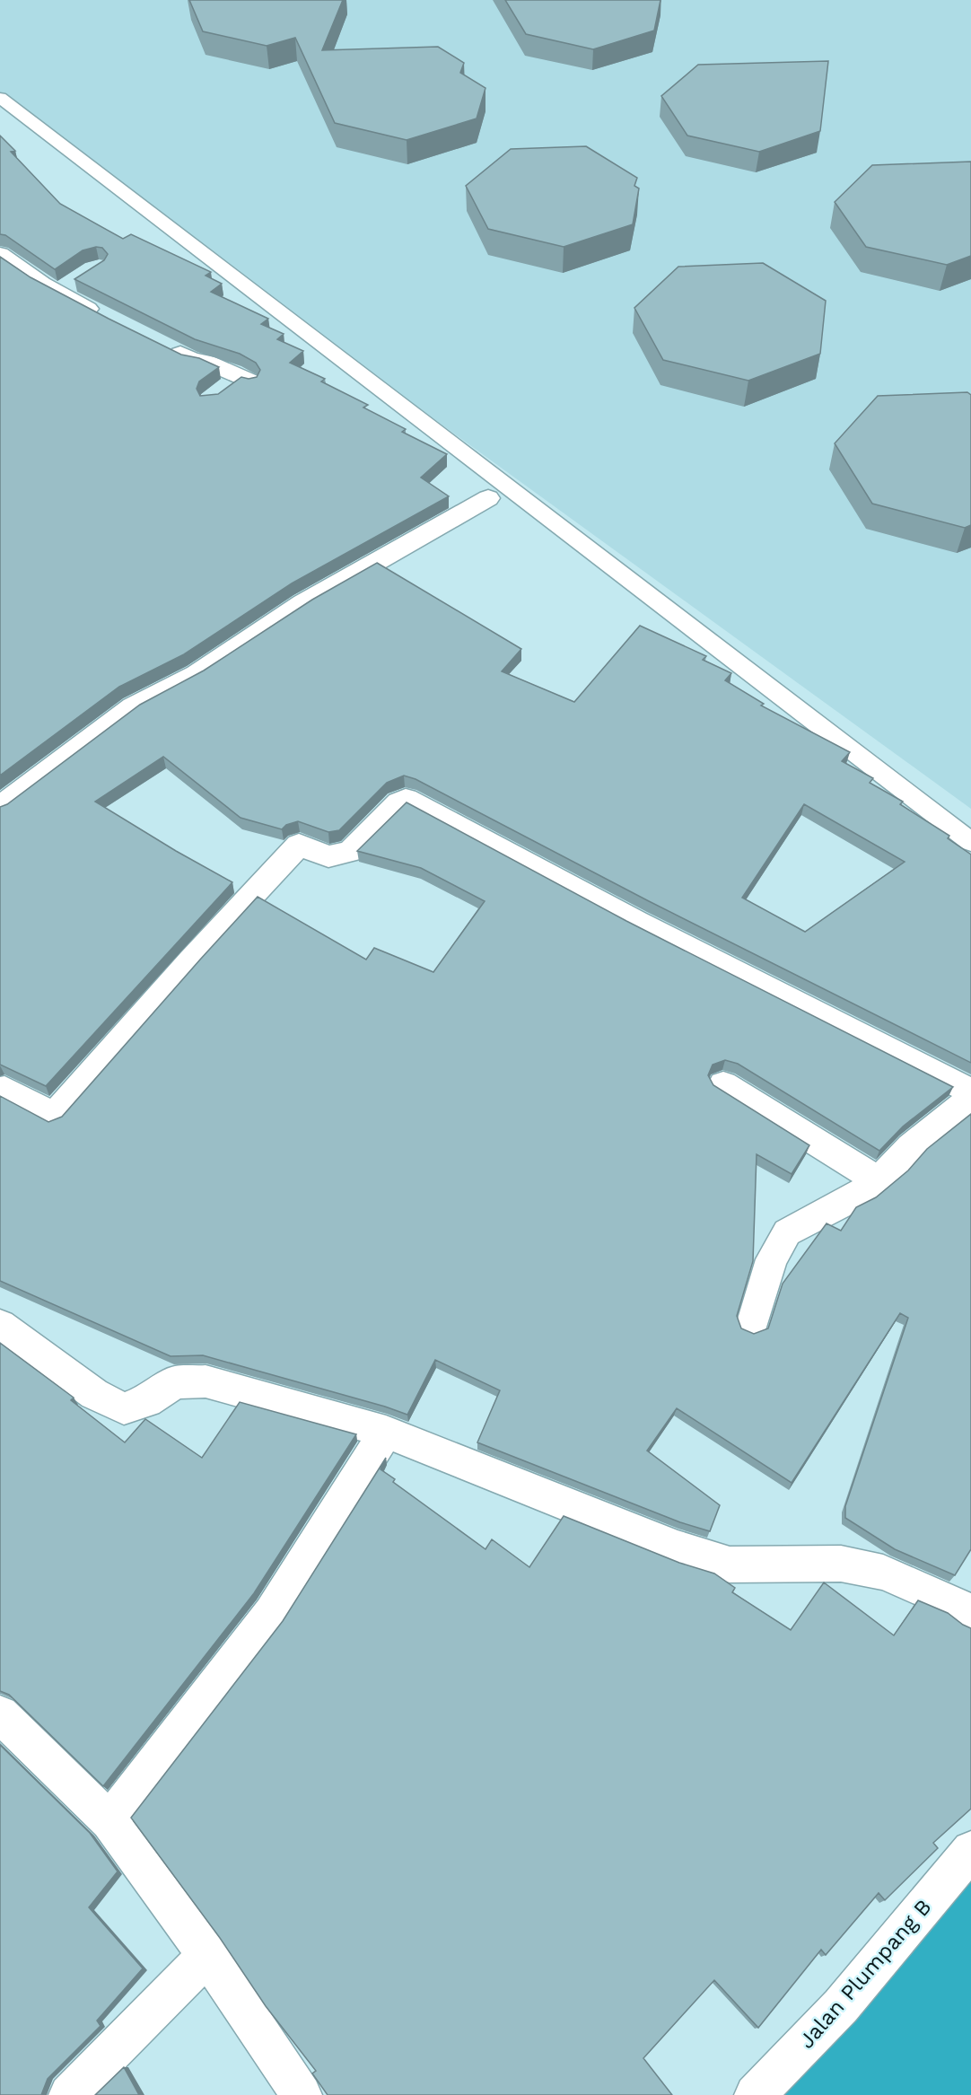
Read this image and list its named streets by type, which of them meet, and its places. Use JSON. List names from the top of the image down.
{
  "streets": {
    "street": ["Jalan Plumpang B"]
  }
}
